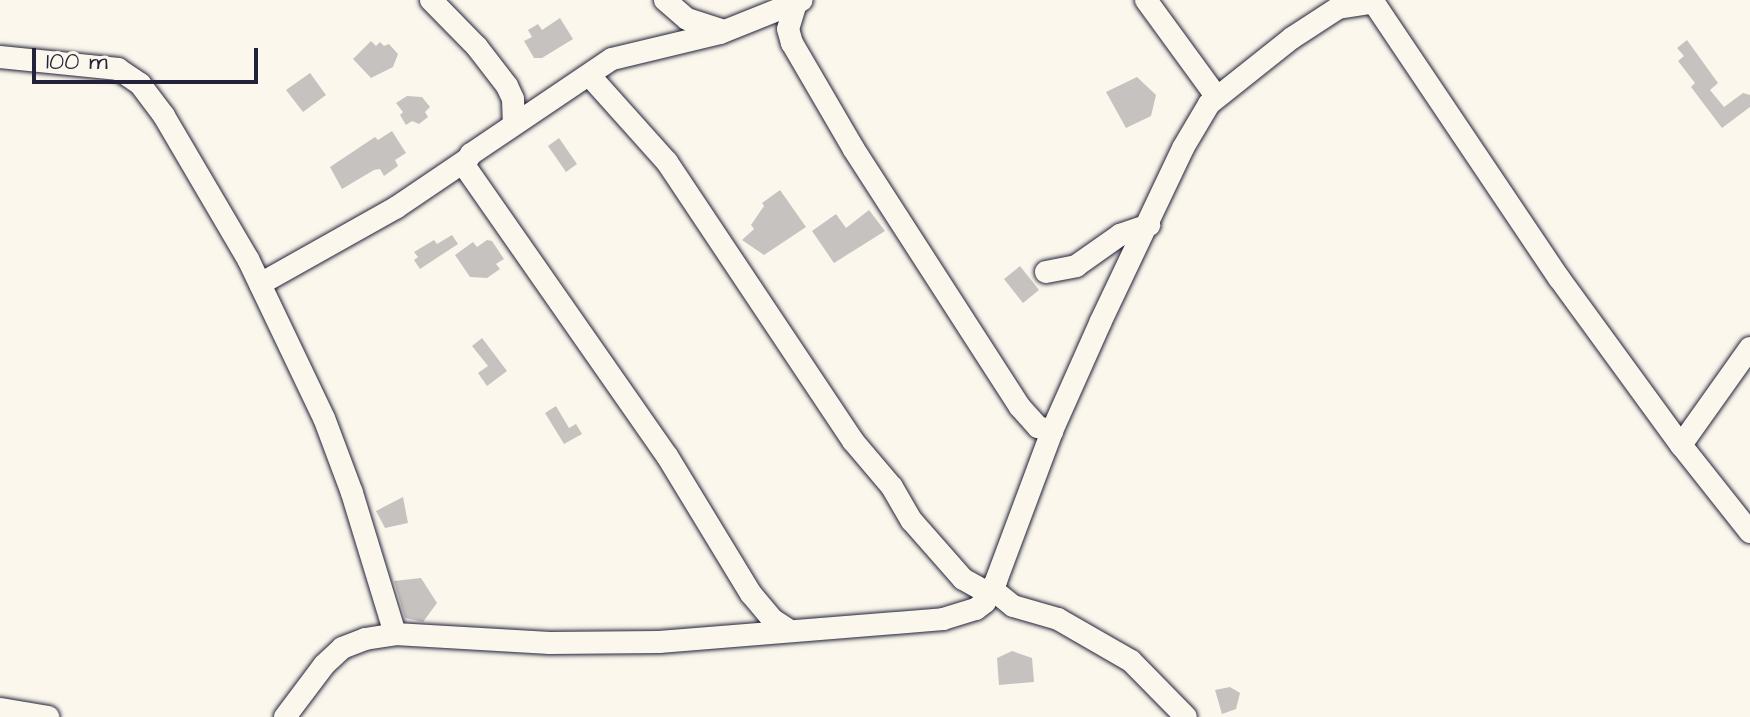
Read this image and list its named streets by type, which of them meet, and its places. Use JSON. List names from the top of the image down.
{
  "scale_bar": "100 m"
}
